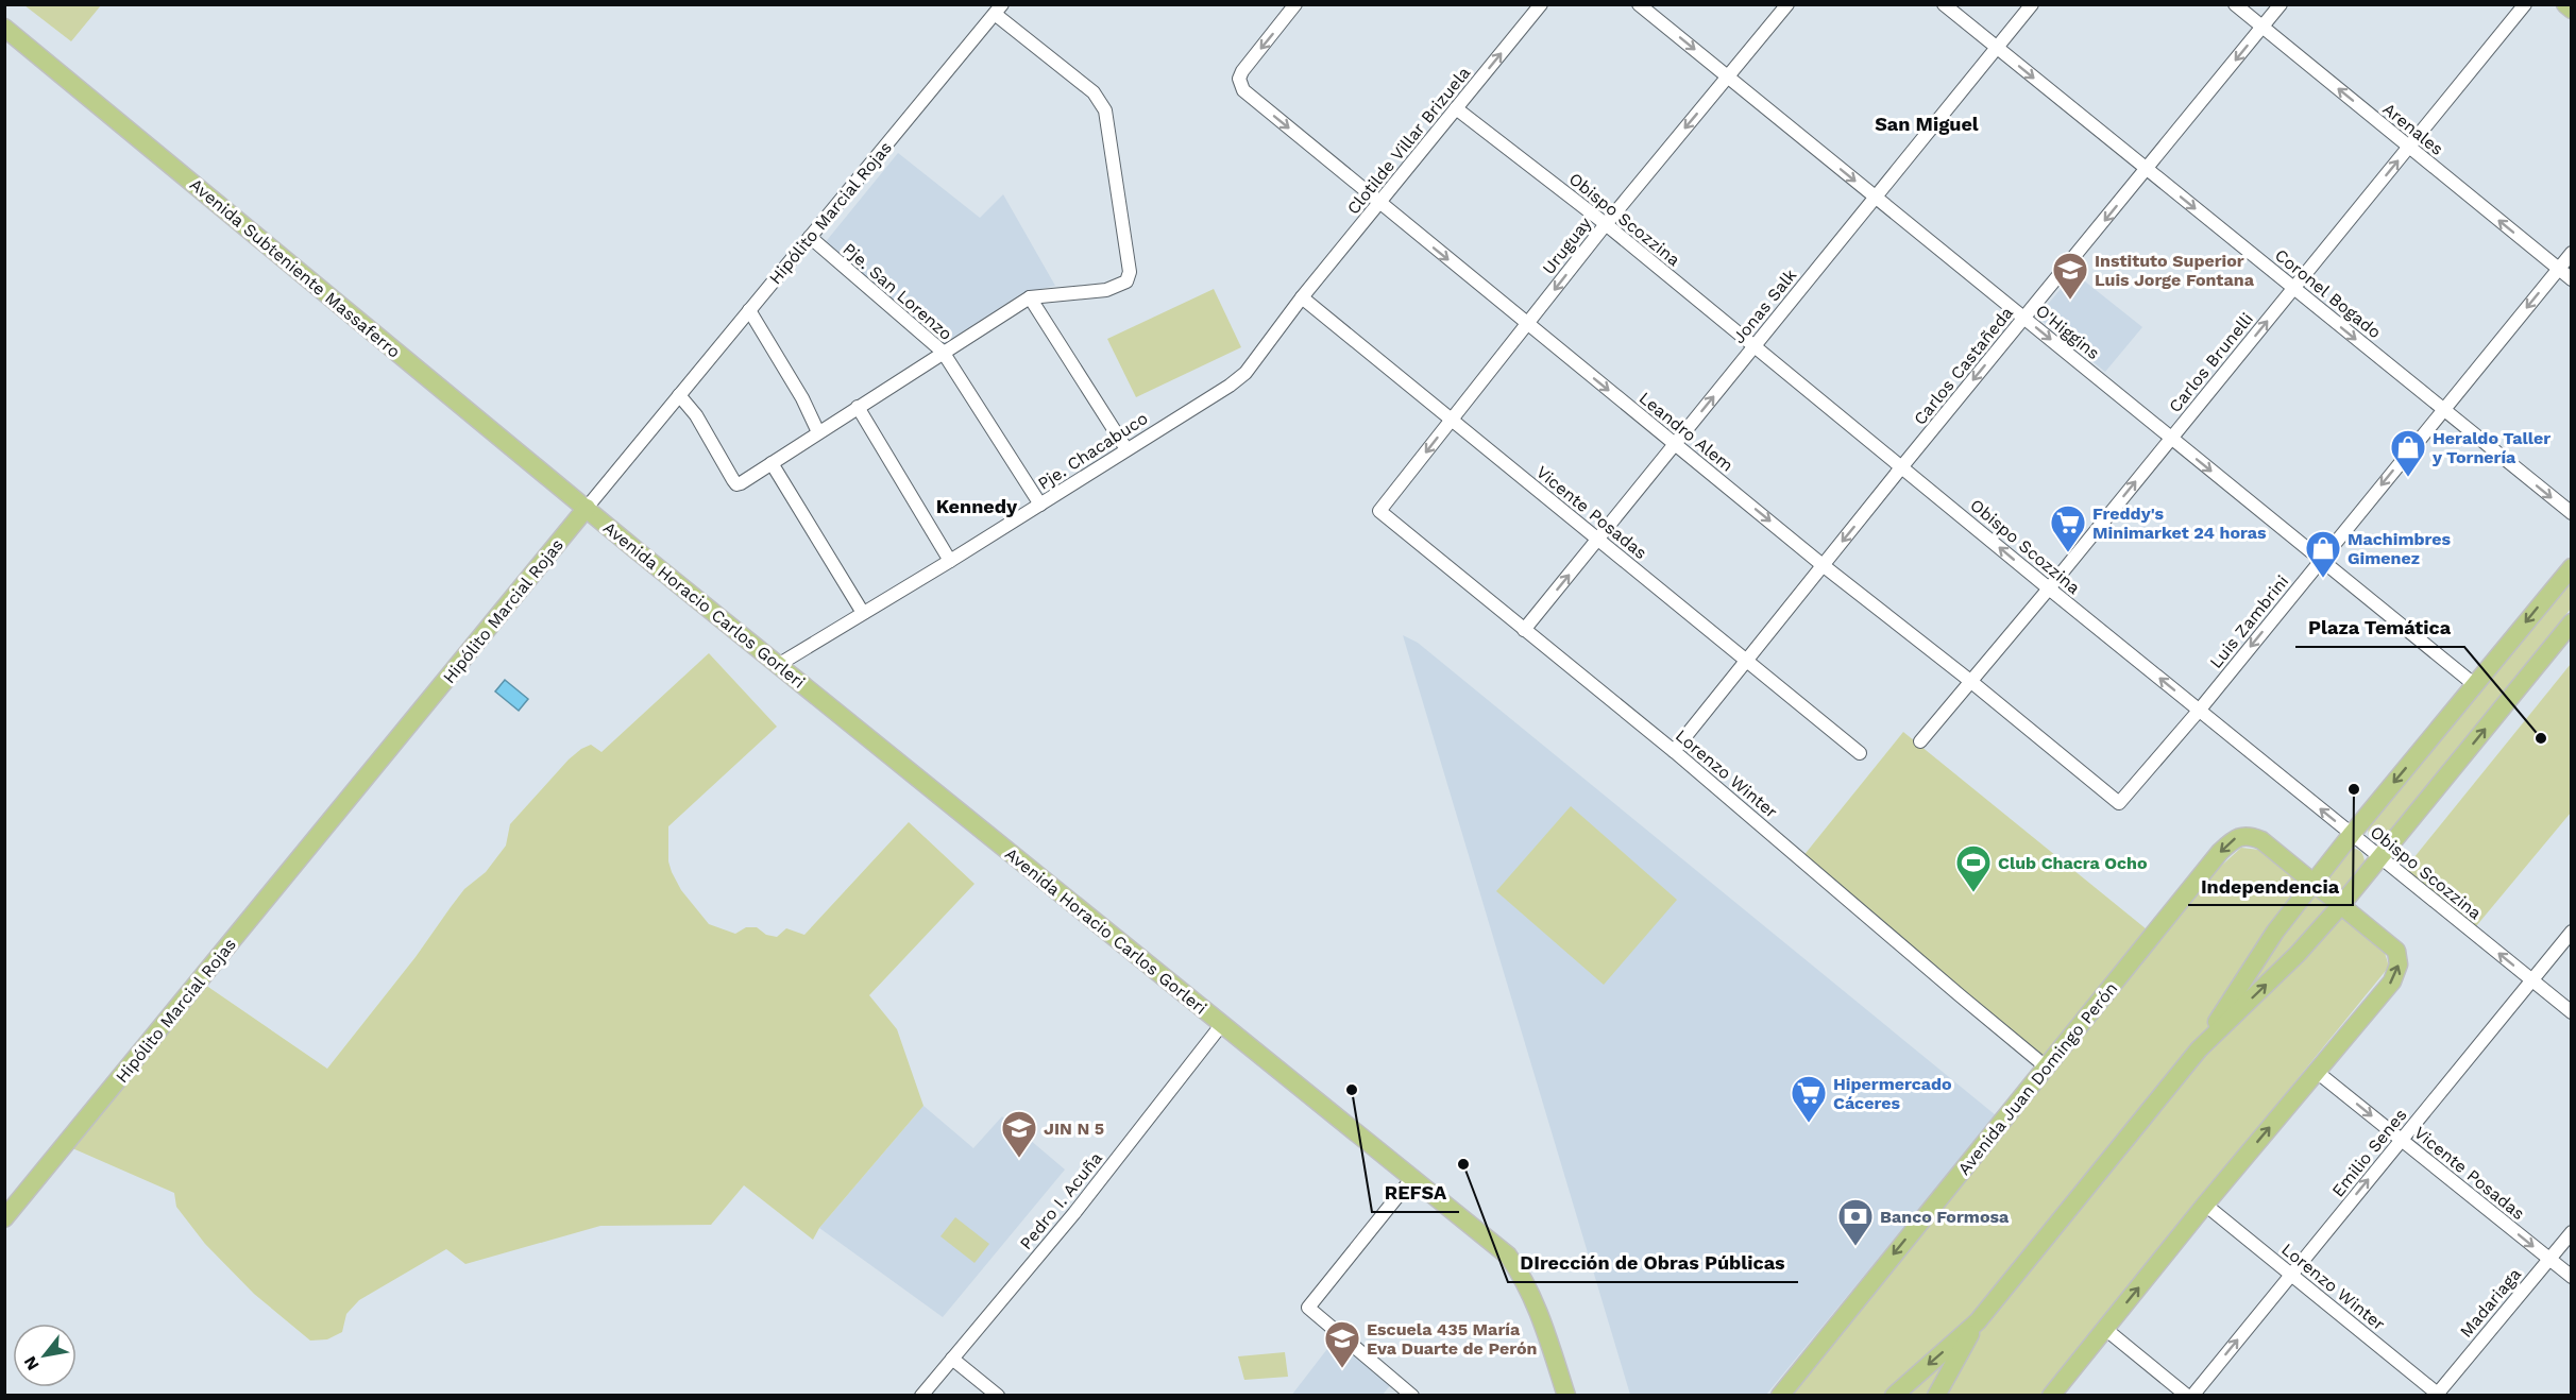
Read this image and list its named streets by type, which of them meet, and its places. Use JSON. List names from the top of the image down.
{
  "streets": {
    "main road": [
      "Hipólito Marcial Rojas",
      "Avenida Subteniente Massaferro",
      "Avenida Horacio Carlos Gorleri",
      "Avenida Juan Domingo Perón"
    ],
    "street": [
      "Arenales",
      "Clotilde Villar Brizuela",
      "Obispo Scozzina",
      "Uruguay",
      "Pje. San Lorenzo",
      "Coronel Bogado",
      "Jonas Salk",
      "O'Higgins",
      "Carlos Brunelli",
      "Carlos Castañeda",
      "Leandro Alem",
      "Pje. Chacabuco",
      "Vicente Posadas",
      "Luis Zambrini",
      "Lorenzo Winter",
      "Emilio Senes",
      "Pedro I. Acuña",
      "Madariaga"
    ]
  },
  "crossings": [
    ["Arenales", "Carlos Brunelli"],
    ["Arenales", "Carlos Castañeda"],
    ["Arenales", "Luis Zambrini"],
    ["Clotilde Villar Brizuela", "Obispo Scozzina"],
    ["Clotilde Villar Brizuela", "Leandro Alem"],
    ["Clotilde Villar Brizuela", "Pje. Chacabuco"],
    ["Clotilde Villar Brizuela", "Vicente Posadas"],
    ["Hipólito Marcial Rojas", "Avenida Subteniente Massaferro"],
    ["Hipólito Marcial Rojas", "Pje. San Lorenzo"],
    ["Hipólito Marcial Rojas", "Avenida Horacio Carlos Gorleri"],
    ["Obispo Scozzina", "Uruguay"],
    ["Obispo Scozzina", "Jonas Salk"],
    ["Obispo Scozzina", "Carlos Brunelli"],
    ["Obispo Scozzina", "Carlos Castañeda"],
    ["Obispo Scozzina", "Luis Zambrini"],
    ["Obispo Scozzina", "Emilio Senes"],
    ["Uruguay", "O'Higgins"],
    ["Uruguay", "Leandro Alem"],
    ["Uruguay", "Vicente Posadas"],
    ["Uruguay", "Lorenzo Winter"],
    ["Avenida Subteniente Massaferro", "Avenida Horacio Carlos Gorleri"],
    ["Pje. San Lorenzo", "Pje. Chacabuco"],
    ["Coronel Bogado", "Jonas Salk"],
    ["Coronel Bogado", "Carlos Brunelli"],
    ["Coronel Bogado", "Carlos Castañeda"],
    ["Coronel Bogado", "Luis Zambrini"],
    ["Jonas Salk", "O'Higgins"],
    ["Jonas Salk", "Leandro Alem"],
    ["Jonas Salk", "Vicente Posadas"],
    ["Jonas Salk", "Lorenzo Winter"],
    ["O'Higgins", "Carlos Brunelli"],
    ["O'Higgins", "Carlos Castañeda"],
    ["O'Higgins", "Luis Zambrini"],
    ["Carlos Brunelli", "Leandro Alem"],
    ["Carlos Castañeda", "Leandro Alem"],
    ["Carlos Castañeda", "Vicente Posadas"],
    ["Carlos Castañeda", "Lorenzo Winter"],
    ["Leandro Alem", "Luis Zambrini"],
    ["Pje. Chacabuco", "Vicente Posadas"],
    ["Pje. Chacabuco", "Avenida Horacio Carlos Gorleri"],
    ["Vicente Posadas", "Emilio Senes"],
    ["Vicente Posadas", "Madariaga"],
    ["Avenida Horacio Carlos Gorleri", "Pedro I. Acuña"],
    ["Lorenzo Winter", "Avenida Juan Domingo Perón"],
    ["Lorenzo Winter", "Emilio Senes"],
    ["Lorenzo Winter", "Madariaga"]
  ],
  "one_way": [
    "Arenales",
    "Clotilde Villar Brizuela",
    "Obispo Scozzina",
    "Uruguay",
    "Coronel Bogado",
    "O'Higgins",
    "Carlos Brunelli",
    "Carlos Castañeda",
    "Leandro Alem",
    "Luis Zambrini",
    "Emilio Senes"
  ],
  "districts": ["San Miguel", "Kennedy"],
  "places": {
    "school or university": ["Instituto Superior Luis Jorge Fontana", "JIN N 5", "Escuela 435 María Eva Duarte de Perón"],
    "shop": ["Heraldo Taller y Tornería", "Machimbres Gimenez"],
    "supermarket": ["Freddy's Minimarket 24 horas", "Hipermercado Cáceres"],
    "other": [
      "Plaza Temática",
      "Independencia",
      "REFSA",
      "DIrección de Obras Públicas"
    ],
    "sports": ["Club Chacra Ocho"],
    "bank": ["Banco Formosa"]
  },
  "north": "bottom left"
}
